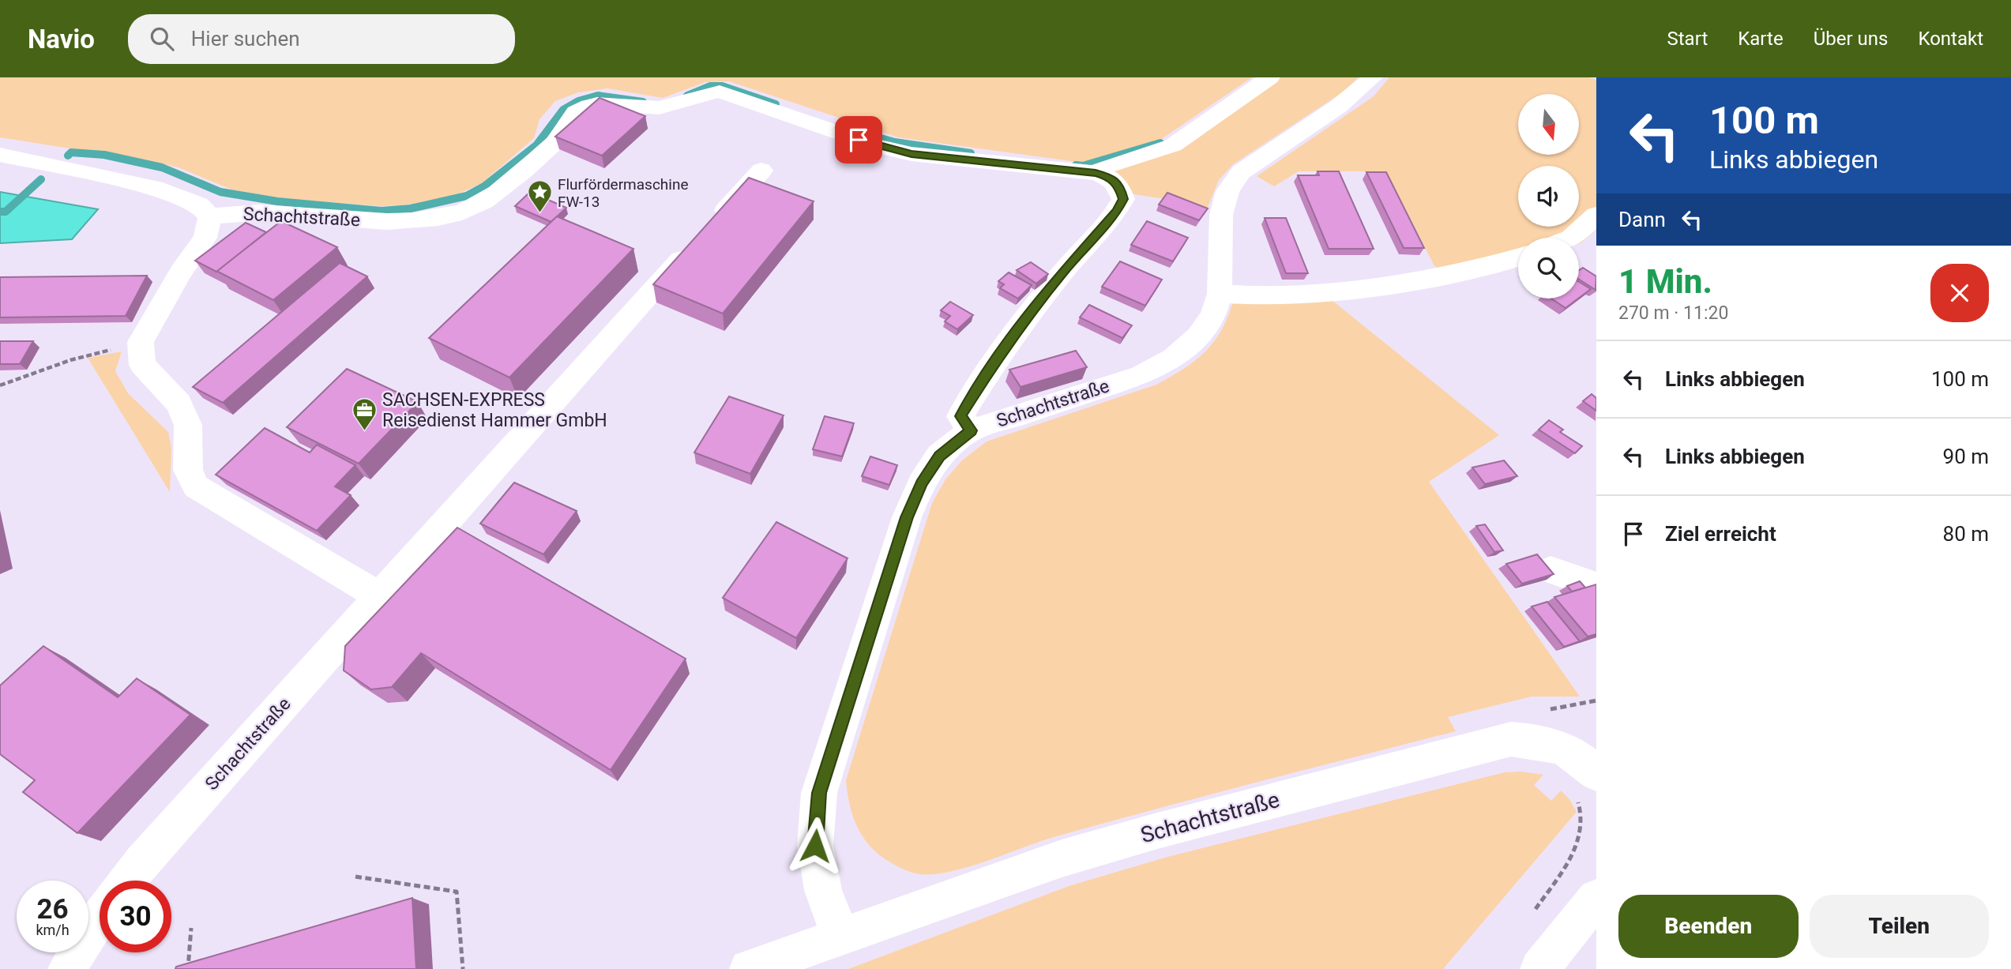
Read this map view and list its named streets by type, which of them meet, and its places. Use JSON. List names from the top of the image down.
{
  "streets": {
    "street": ["Schachtstraße"]
  },
  "places": {
    "place": ["Flurfördermaschine FW-13"],
    "office": ["SACHSEN-EXPRESS Reisedienst Hammer GmbH"]
  },
  "north": "bottom",
  "page": {
    "header": "Navio",
    "search": "Hier suchen",
    "nav": [
      "Start",
      "Karte",
      "Über uns",
      "Kontakt"
    ],
    "turn": ["100 m", "Links abbiegen"],
    "then": "Dann",
    "heading": ["1 Min.", "270 m · 11:20"],
    "list": [
      {
        "name": "Links abbiegen",
        "value": "100 m"
      },
      {
        "name": "Links abbiegen",
        "value": "90 m"
      },
      {
        "name": "Ziel erreicht",
        "value": "80 m"
      }
    ],
    "speed": "26 km/h",
    "limit": "30",
    "buttons": ["Beenden", "Teilen"]
  }
}
